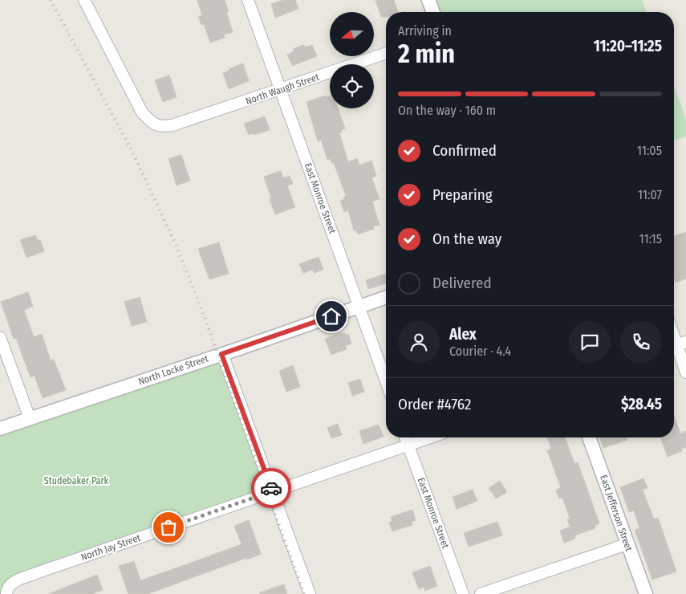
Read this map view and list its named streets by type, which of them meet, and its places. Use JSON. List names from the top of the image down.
{
  "streets": {
    "street": [
      "North Waugh Street",
      "East Monroe Street",
      "North Locke Street",
      "East Jefferson Street",
      "North Jay Street"
    ]
  },
  "crossings": [
    ["North Waugh Street", "East Monroe Street"],
    ["East Monroe Street", "North Locke Street"],
    ["East Monroe Street", "North Jay Street"]
  ],
  "parks": ["Studebaker Park"],
  "north": "left",
  "page": {
    "heading": ["2 min", "Arriving in", "11:20–11:25"],
    "panel": [
      "Alex",
      "Courier · 4.4",
      "Order #4762",
      "$28.45"
    ],
    "bar": "On the way · 160 m",
    "list": [
      ["Confirmed", "11:05"],
      ["Preparing", "11:07"],
      ["On the way", "11:15"],
      "Delivered"
    ]
  }
}
